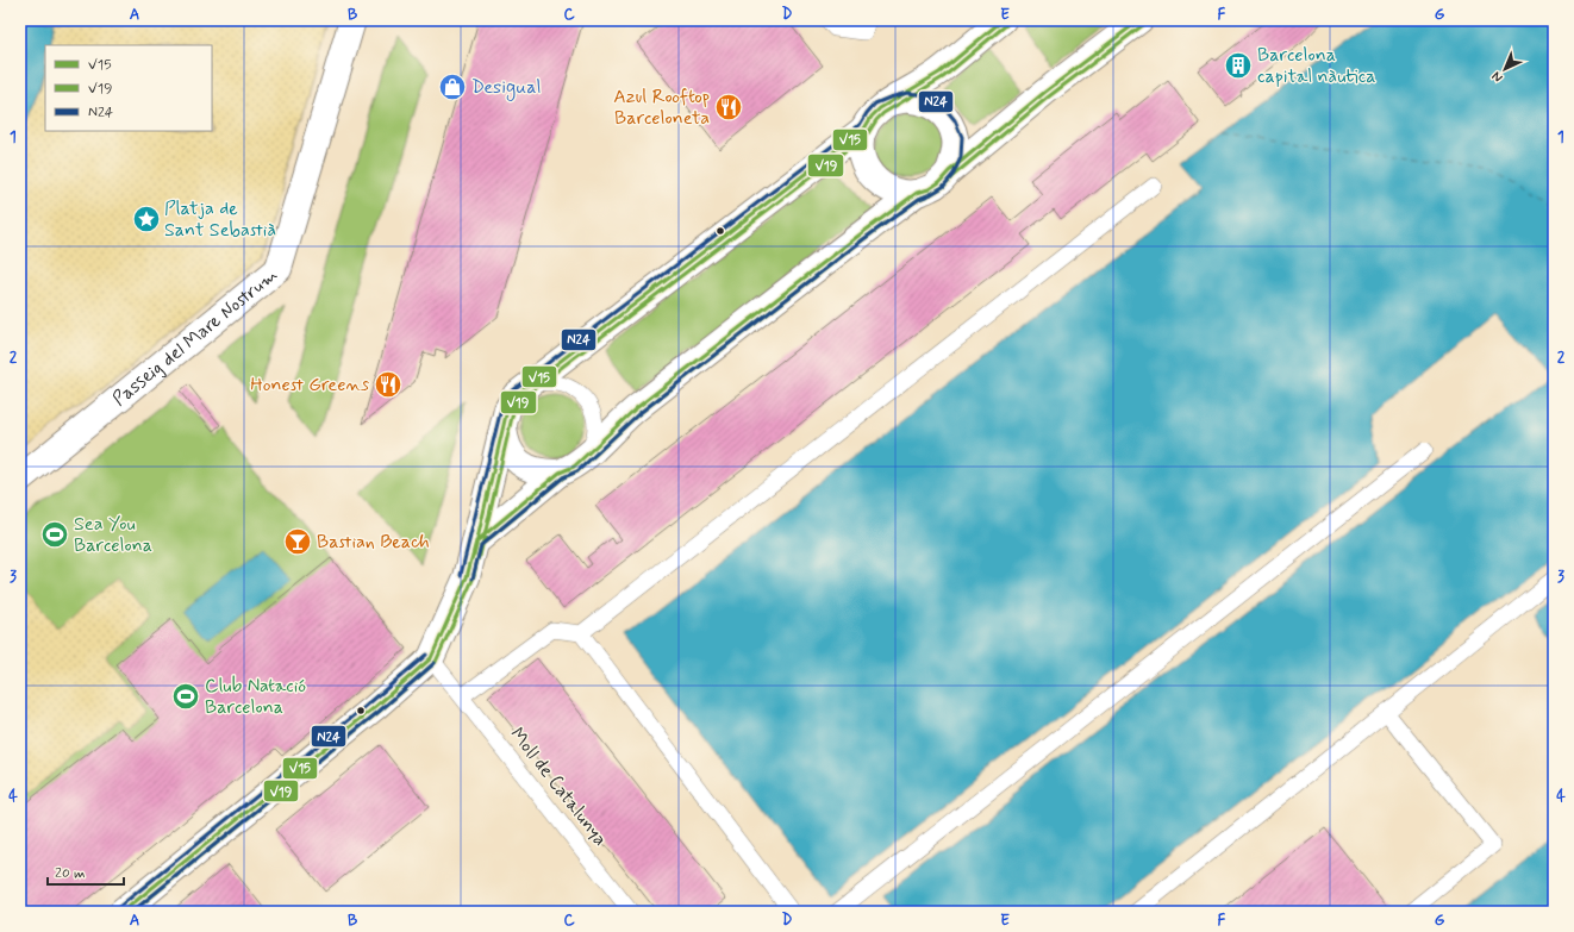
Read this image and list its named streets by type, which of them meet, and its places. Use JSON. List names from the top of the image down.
{
  "streets": {
    "street": ["Passeig del Mare Nostrum"],
    "lane": ["Moll de Catalunya"]
  },
  "places": {
    "building": ["Barcelona capital nàutica"],
    "shop": ["Desigual"],
    "restaurant": ["Azul Rooftop Barceloneta", "Honest Greens"],
    "place": ["Platja de Sant Sebastià"],
    "sports": ["Sea You Barcelona", "Club Natació Barcelona"],
    "bar": ["Bastian Beach"]
  },
  "lines": ["transit line V15", "transit line V19", "transit line N24"],
  "legend": ["V15", "V19", "N24"],
  "scale_bar": "20 m",
  "north": "bottom left",
  "grid": {
    "columns": [
      "A",
      "B",
      "C",
      "D",
      "E",
      "F",
      "G"
    ],
    "rows": [
      "1",
      "2",
      "3",
      "4"
    ]
  }
}
